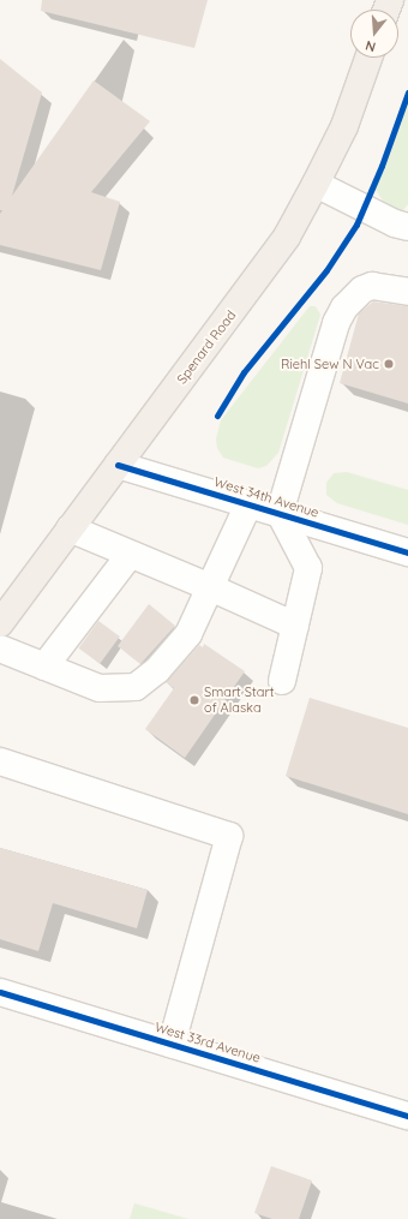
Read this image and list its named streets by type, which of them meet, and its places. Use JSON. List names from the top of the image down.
{
  "streets": {
    "main road": ["Spenard Road"],
    "street": ["West 34th Avenue", "West 33rd Avenue"]
  },
  "crossings": [
    ["Spenard Road", "West 34th Avenue"]
  ],
  "places": ["Riehl Sew N Vac", "Smart Start of Alaska"],
  "north": "bottom"
}
